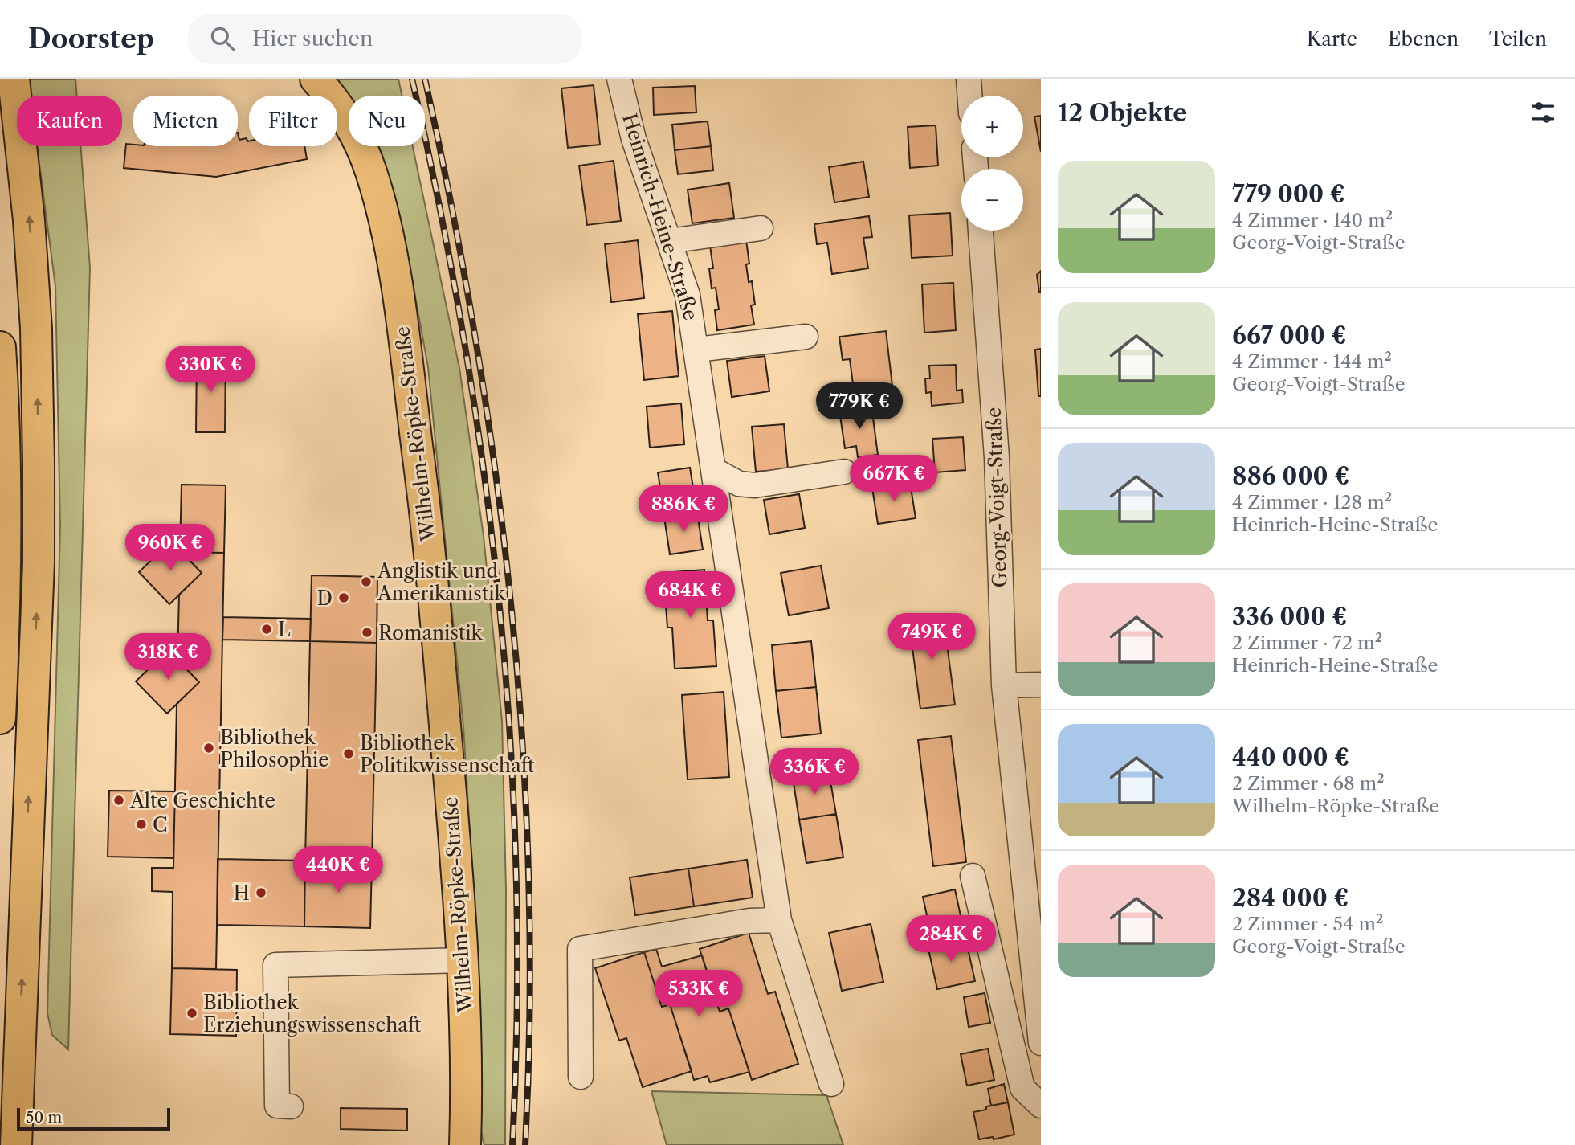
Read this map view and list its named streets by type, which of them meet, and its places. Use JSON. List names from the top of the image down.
{
  "streets": {
    "main road": ["Wilhelm-Röpke-Straße"],
    "street": ["Heinrich-Heine-Straße", "Georg-Voigt-Straße"]
  },
  "places": [
    "Anglistik und Amerikanistik",
    "D",
    "L",
    "Romanistik",
    "Bibliothek Philosophie",
    "Bibliothek Politikwissenschaft",
    "Alte Geschichte",
    "C",
    "H",
    "Bibliothek Erziehungswissenschaft"
  ],
  "scale_bar": "50 m",
  "page": {
    "header": "Doorstep",
    "search": "Hier suchen",
    "nav": ["Karte", "Ebenen", "Teilen"],
    "heading": "12 Objekte",
    "map_buttons": ["+", "−"],
    "chip": [
      "Kaufen",
      "Mieten",
      "Filter",
      "Neu"
    ],
    "list": [
      {
        "name": "779 000 €",
        "note": "4 Zimmer · 140 m² · Georg-Voigt-Straße"
      },
      {
        "name": "667 000 €",
        "note": "4 Zimmer · 144 m² · Georg-Voigt-Straße"
      },
      {
        "name": "886 000 €",
        "note": "4 Zimmer · 128 m² · Heinrich-Heine-Straße"
      },
      {
        "name": "336 000 €",
        "note": "2 Zimmer · 72 m² · Heinrich-Heine-Straße"
      },
      {
        "name": "440 000 €",
        "note": "2 Zimmer · 68 m² · Wilhelm-Röpke-Straße"
      },
      {
        "name": "284 000 €",
        "note": "2 Zimmer · 54 m² · Georg-Voigt-Straße"
      }
    ],
    "price": [
      "330K €",
      "779K €",
      "667K €",
      "886K €",
      "960K €",
      "684K €",
      "749K €",
      "318K €",
      "336K €",
      "440K €",
      "284K €",
      "533K €"
    ],
    "scale": "50 m"
  }
}
